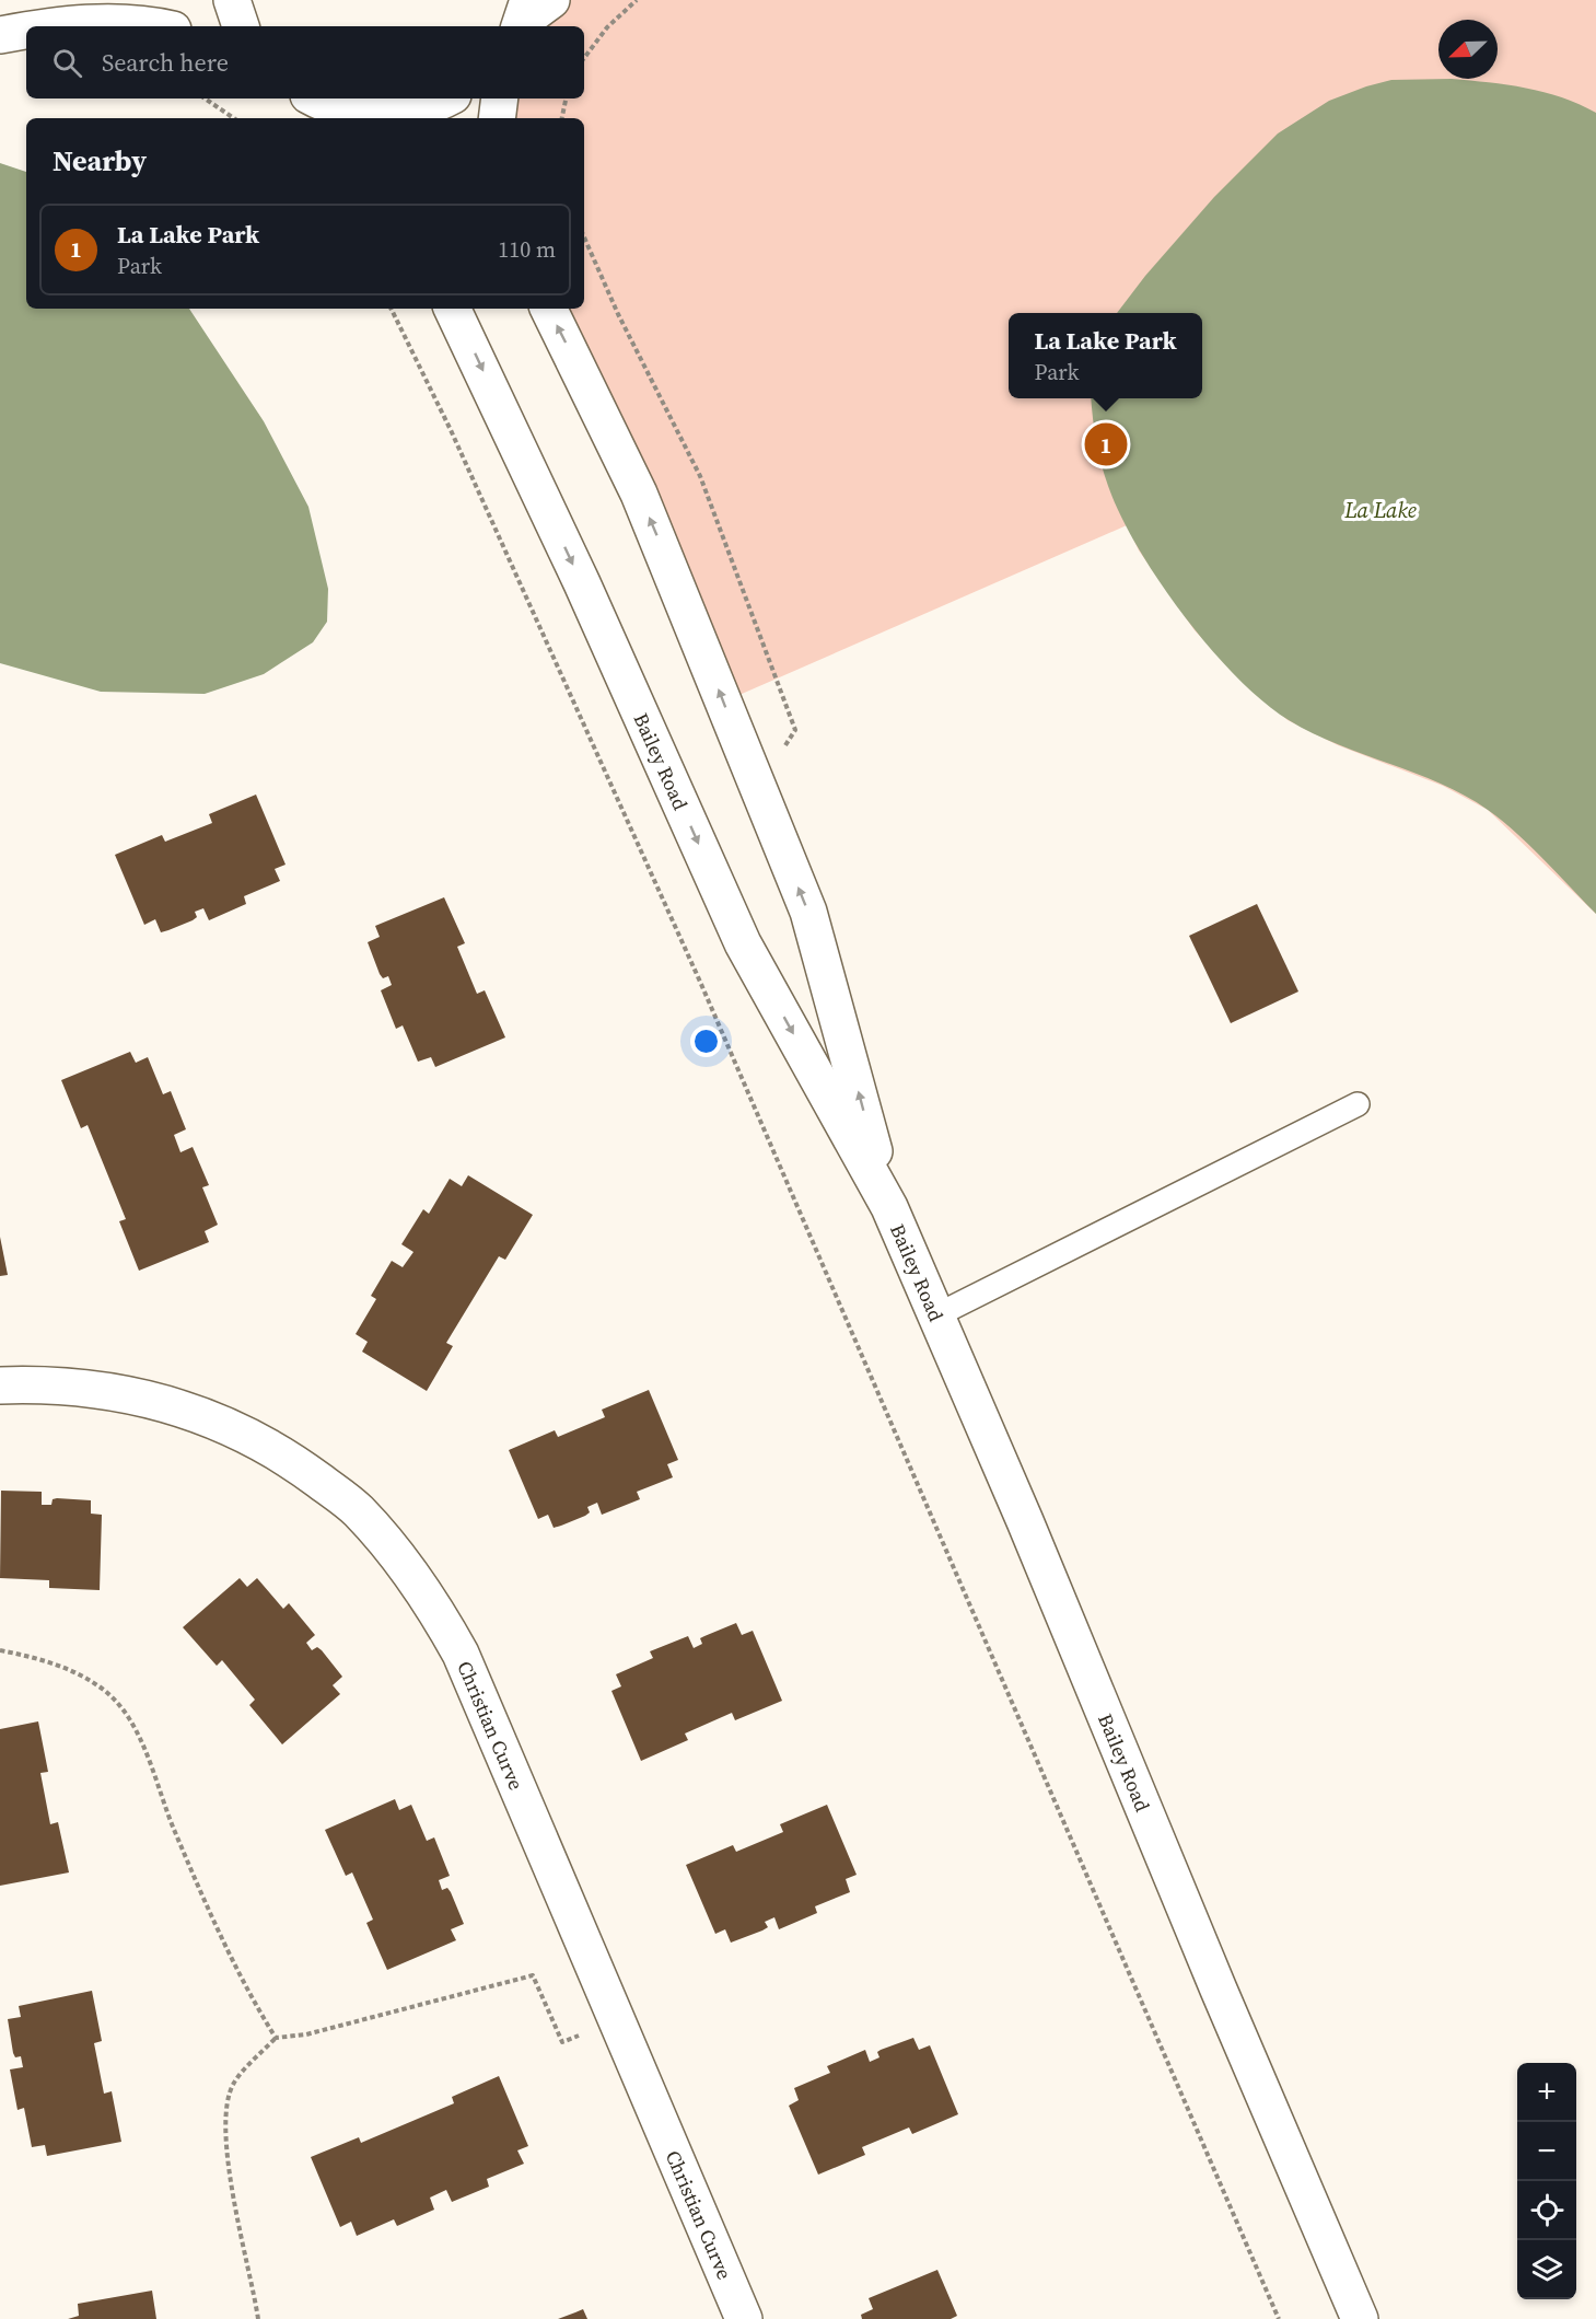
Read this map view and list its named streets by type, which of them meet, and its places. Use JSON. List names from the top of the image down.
{
  "streets": {
    "main road": ["Bailey Road", "Christian Curve"]
  },
  "water": ["La Lake"],
  "north": "bottom left",
  "page": {
    "search": "Search here",
    "heading": "Nearby",
    "list": [
      {
        "mark": "1",
        "name": "La Lake Park",
        "note": "Park",
        "value": "110 m"
      }
    ],
    "popup": ["La Lake Park", "Park"],
    "pins": "1",
    "map_buttons": ["+", "−"]
  }
}
